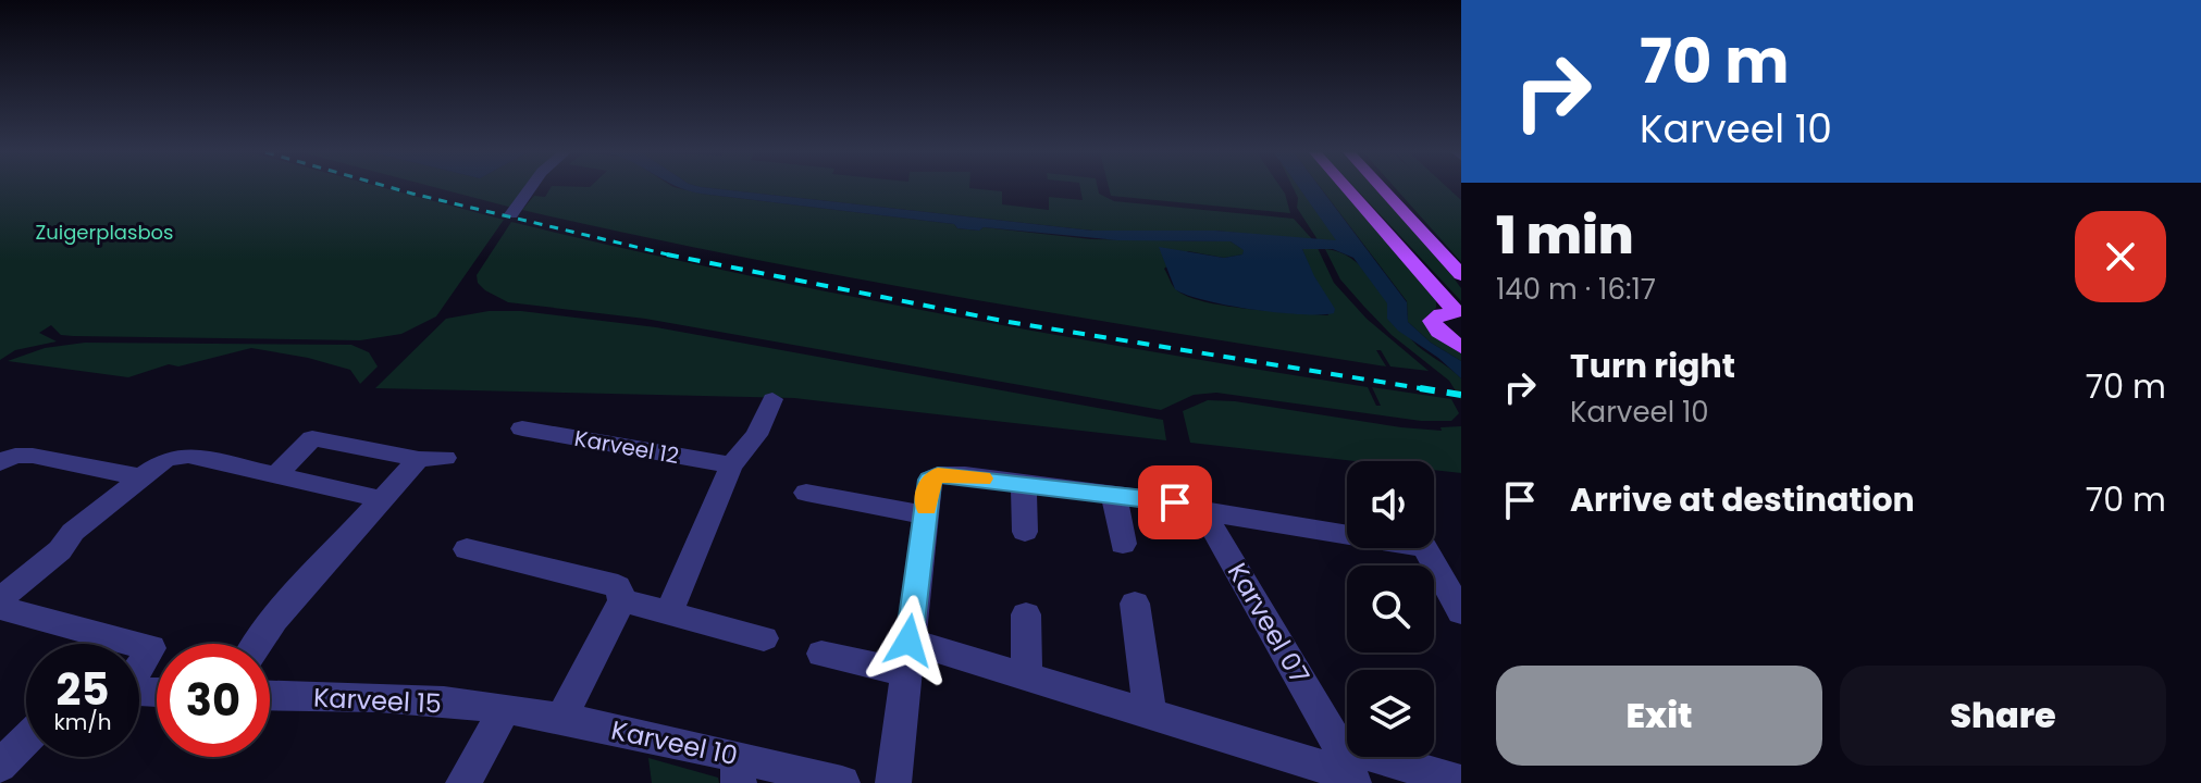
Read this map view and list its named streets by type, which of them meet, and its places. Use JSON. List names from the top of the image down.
{
  "streets": {
    "street": [
      "Karveel 12",
      "Karveel 07",
      "Karveel 15",
      "Karveel 10"
    ]
  },
  "crossings": [
    ["Karveel 15", "Karveel 10"]
  ],
  "parks": ["Zuigerplasbos"],
  "page": {
    "turn": ["70 m", "Karveel 10"],
    "heading": ["1 min", "140 m · 16:17"],
    "list": [
      {
        "name": "Turn right",
        "note": "Karveel 10",
        "value": "70 m"
      },
      {
        "name": "Arrive at destination",
        "value": "70 m"
      }
    ],
    "speed": "25 km/h",
    "limit": "30",
    "buttons": ["Exit", "Share"]
  }
}
